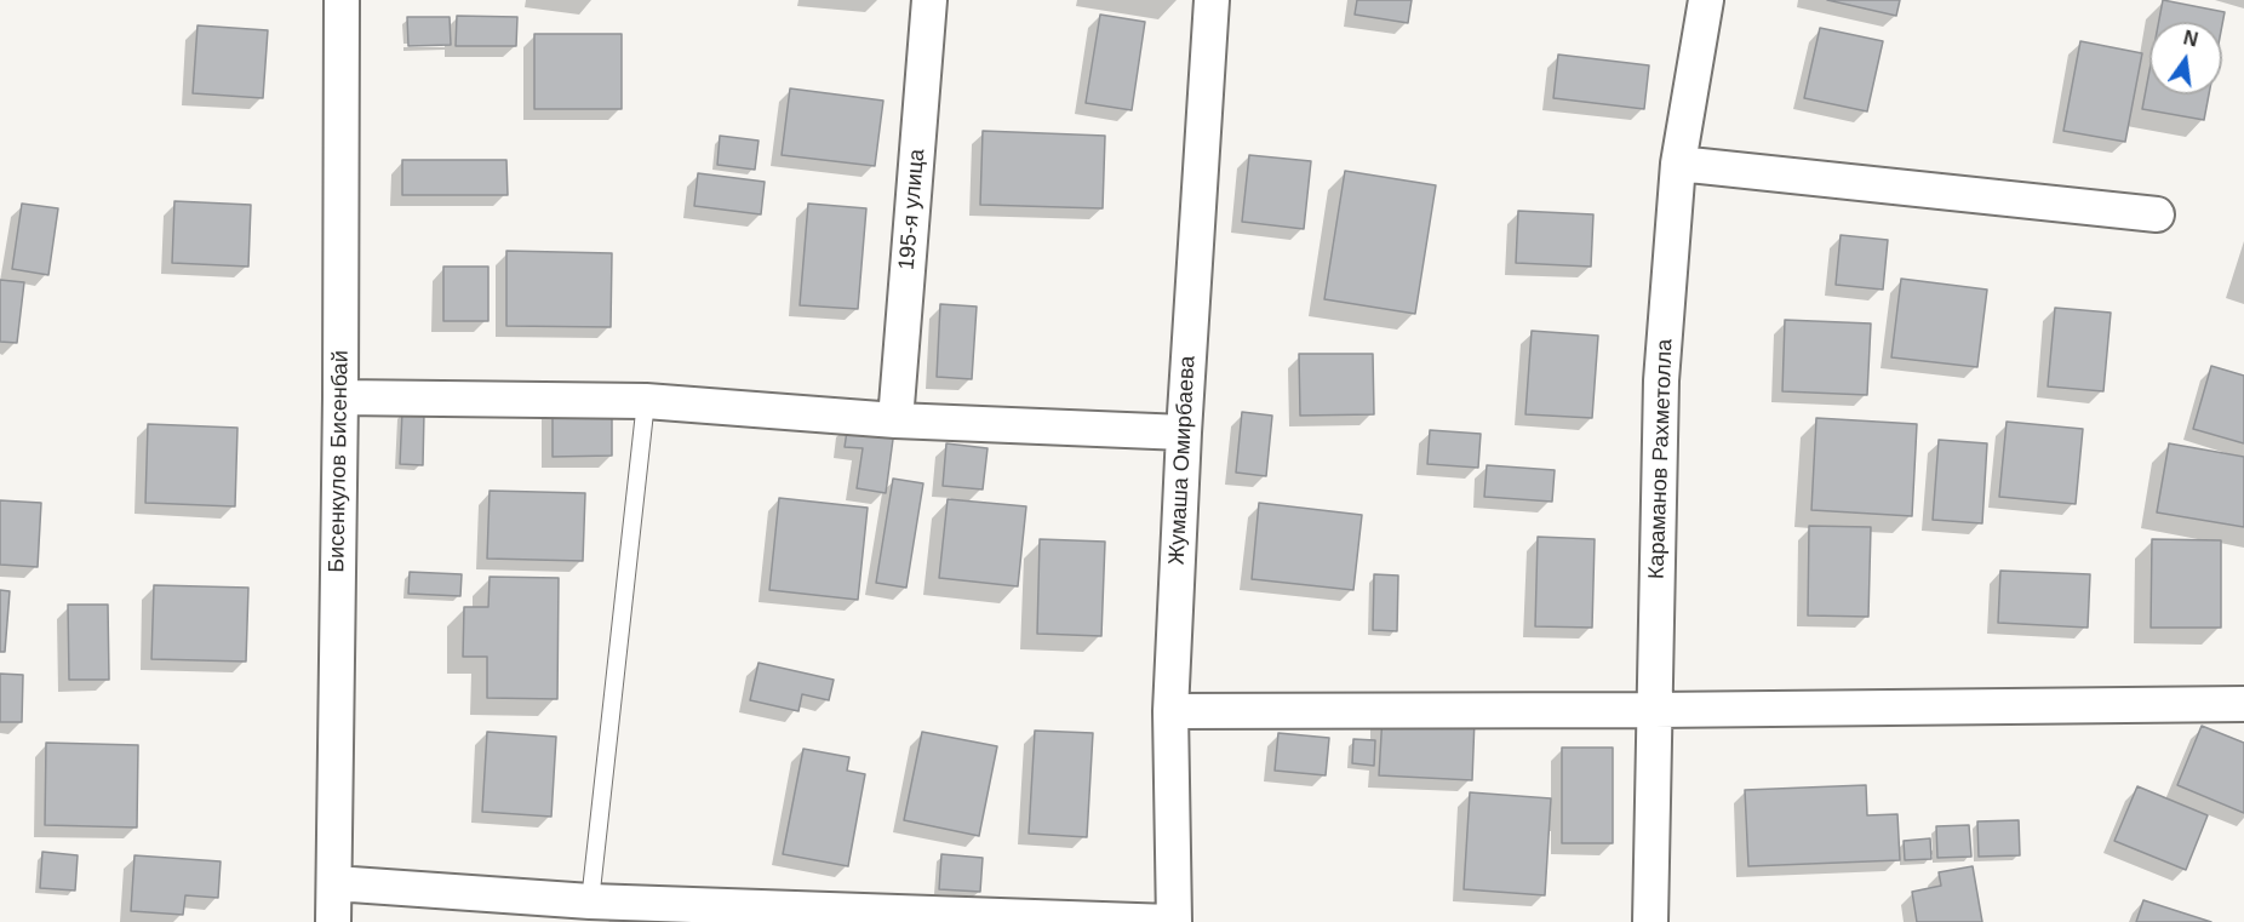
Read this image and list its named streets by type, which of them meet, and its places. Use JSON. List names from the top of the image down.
{
  "streets": {
    "street": [
      "195-я улица",
      "Караманов Рахметолла",
      "Жумаша Омирбаева",
      "Бисенкулов Бисенбай"
    ]
  },
  "north": "top"
}
